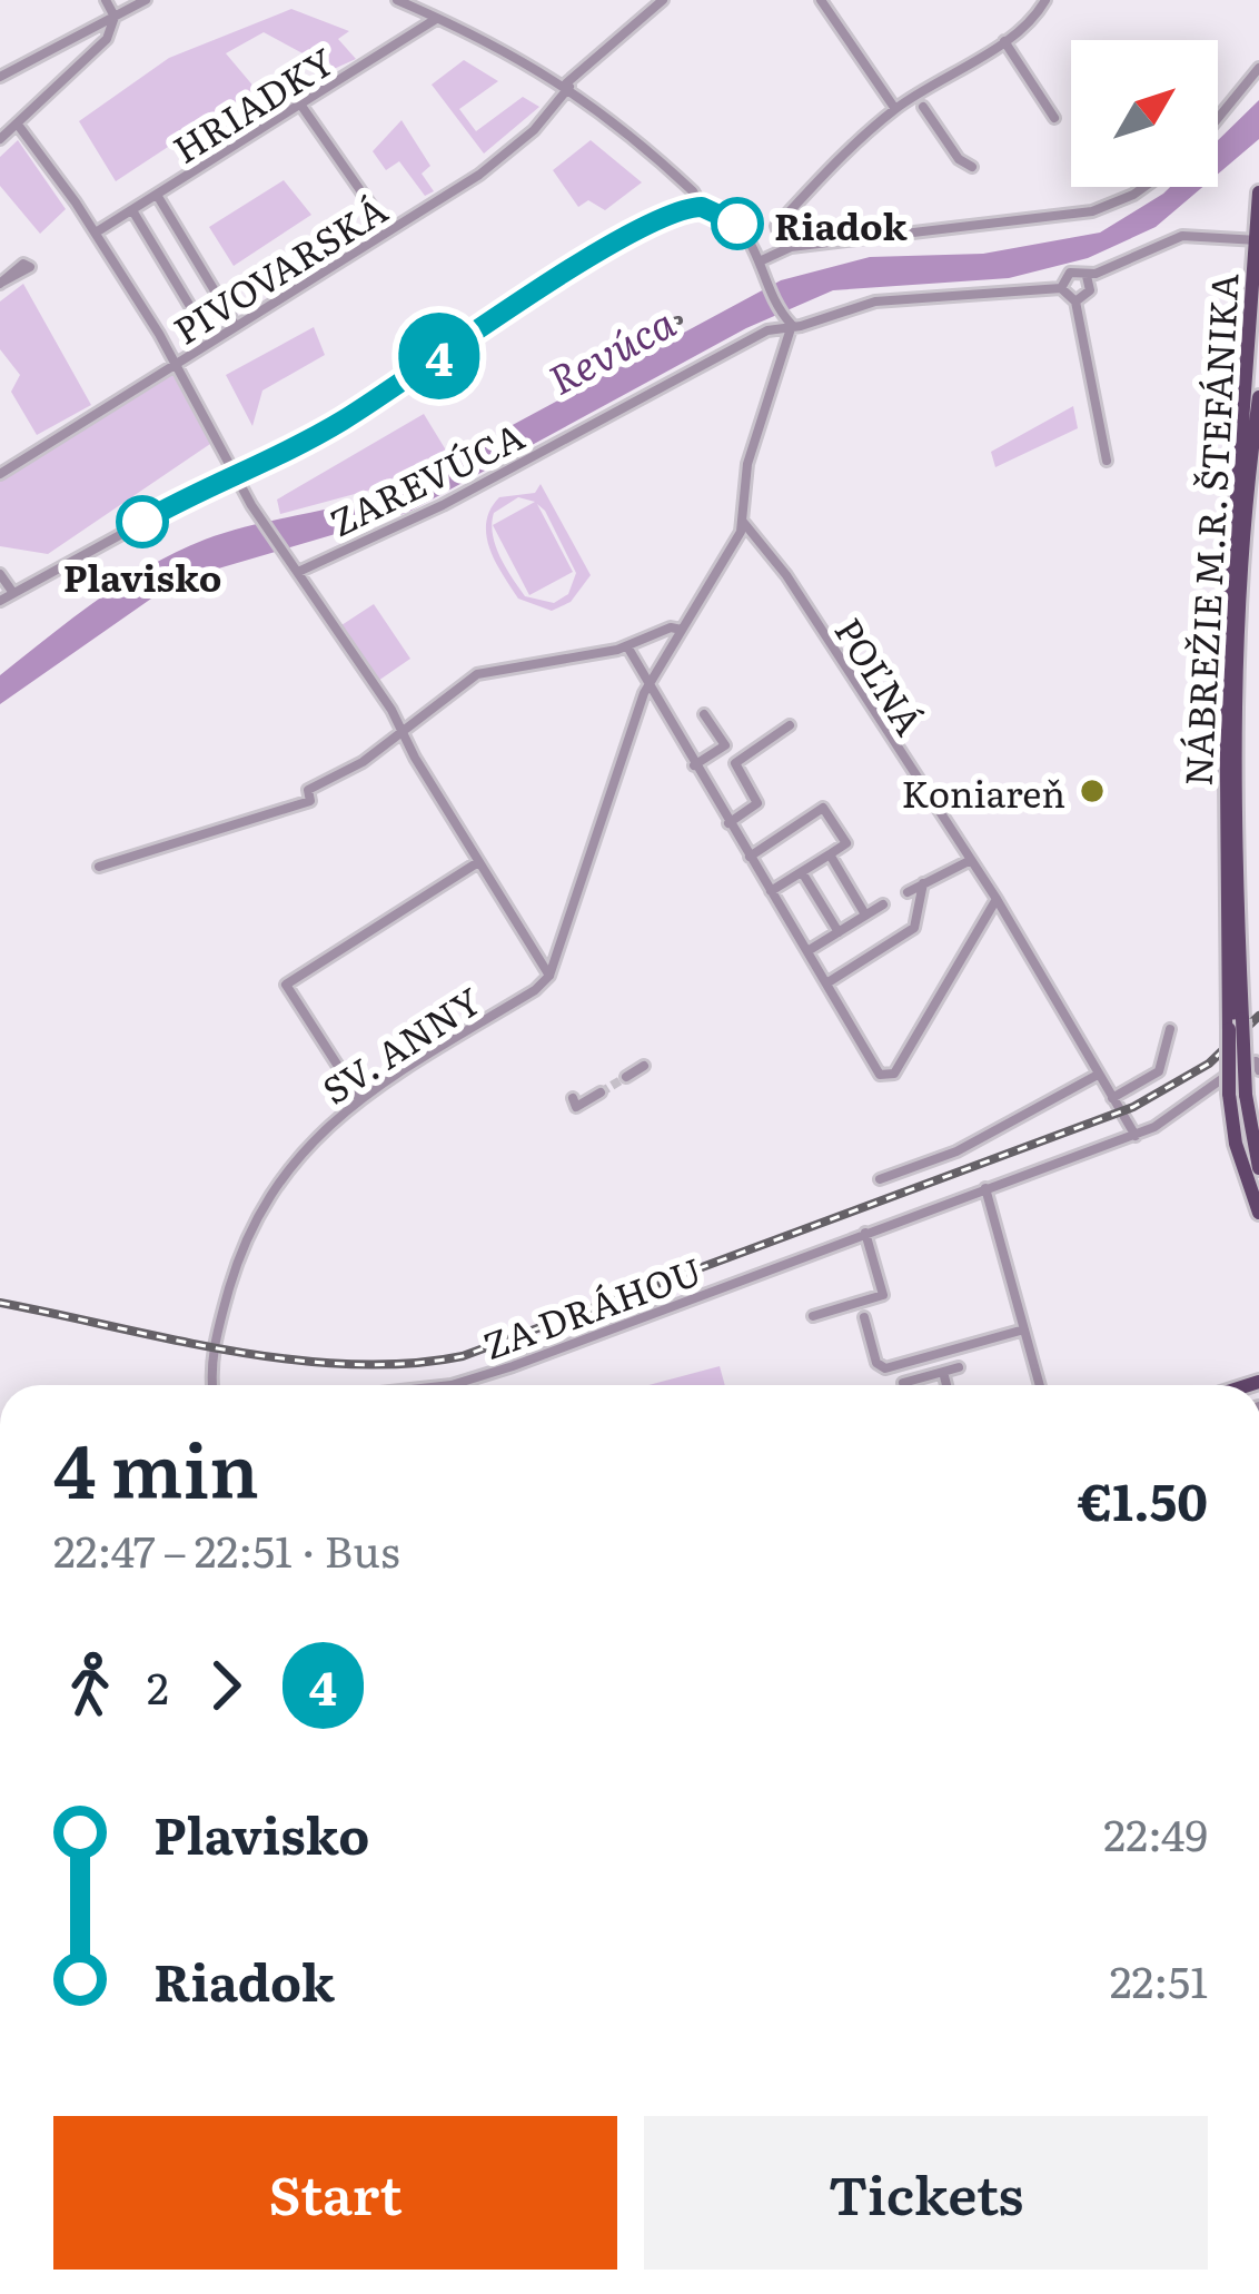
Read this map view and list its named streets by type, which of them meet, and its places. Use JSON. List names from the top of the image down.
{
  "streets": {
    "main road": ["NÁBREŽIE M.R. ŠTEFÁNIKA"],
    "street": [
      "HRIADKY",
      "PIVOVARSKÁ",
      "ZAREVÚCA",
      "POĽNÁ",
      "SV. ANNY",
      "ZA DRÁHOU"
    ]
  },
  "crossings": [
    ["ZAREVÚCA", "NÁBREŽIE M.R. ŠTEFÁNIKA"],
    ["POĽNÁ", "ZA DRÁHOU"]
  ],
  "water": ["Revúca"],
  "places": ["Riadok", "Plavisko", "Koniareň"],
  "lines": ["bus line 4"],
  "north": "top right",
  "page": {
    "on_map": "4",
    "heading": ["4 min", "22:47 – 22:51 · Bus", "€1.50"],
    "legs": ["2", "4"],
    "list": [
      {
        "name": "Plavisko",
        "value": "22:49"
      },
      {
        "name": "Riadok",
        "value": "22:51"
      }
    ],
    "buttons": ["Start", "Tickets"]
  }
}
